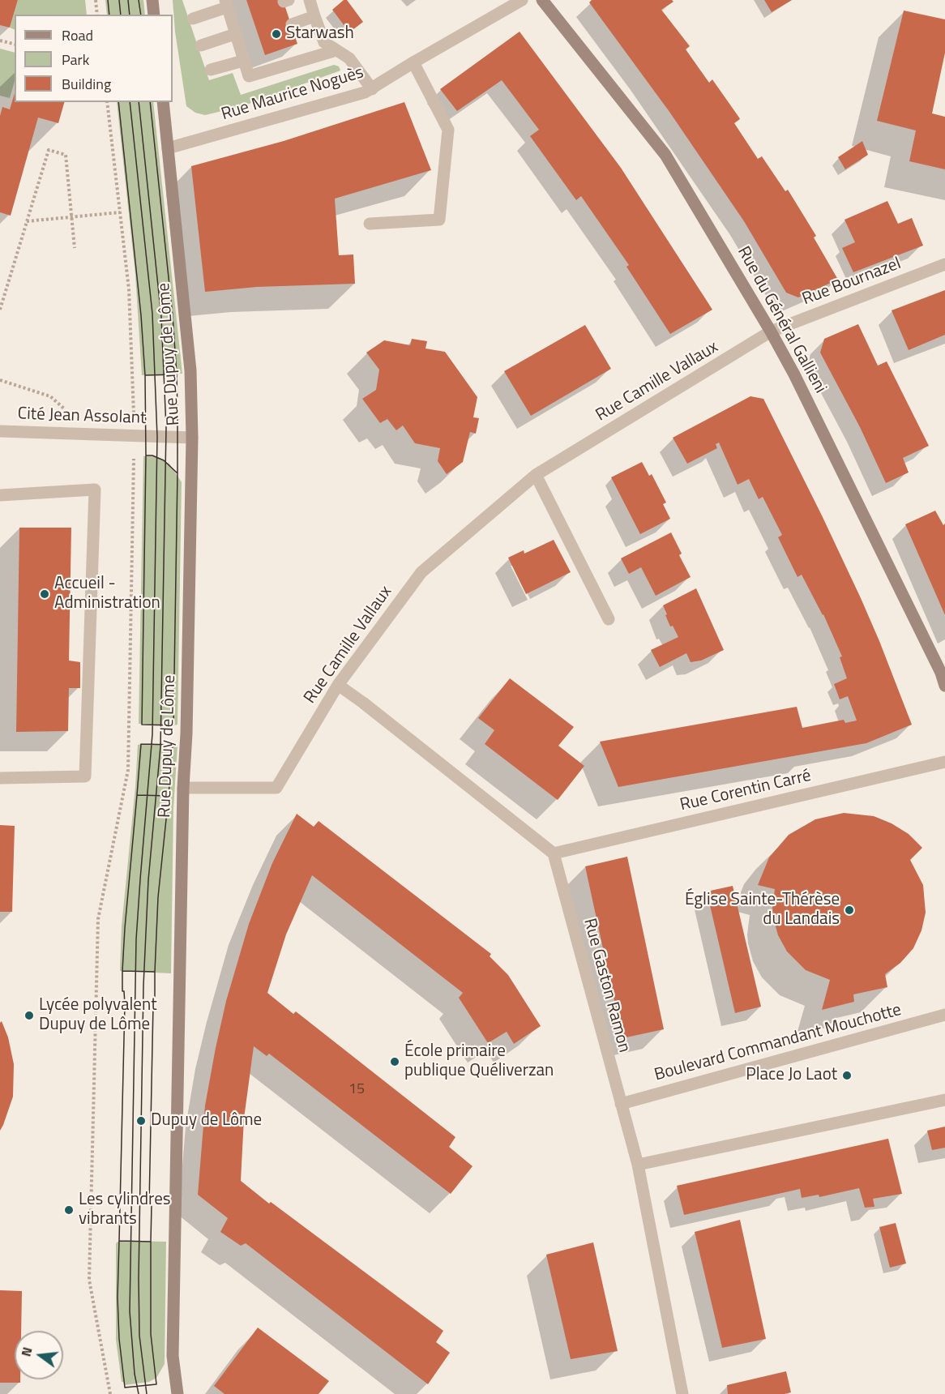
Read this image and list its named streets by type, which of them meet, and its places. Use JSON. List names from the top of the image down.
{
  "streets": {
    "main road": ["Rue du Général Gallieni", "Rue Dupuy de Lôme"],
    "street": [
      "Rue Maurice Noguès",
      "Rue Bournazel",
      "Rue Camille Vallaux",
      "Cité Jean Assolant",
      "Rue Corentin Carré",
      "Rue Gaston Ramon",
      "Boulevard Commandant Mouchotte"
    ]
  },
  "crossings": [
    ["Rue Maurice Noguès", "Rue Dupuy de Lôme"],
    ["Rue Bournazel", "Rue du Général Gallieni"],
    ["Rue Bournazel", "Rue Camille Vallaux"],
    ["Rue du Général Gallieni", "Rue Camille Vallaux"],
    ["Rue Dupuy de Lôme", "Rue Camille Vallaux"],
    ["Rue Dupuy de Lôme", "Cité Jean Assolant"],
    ["Rue Corentin Carré", "Rue Gaston Ramon"],
    ["Rue Gaston Ramon", "Boulevard Commandant Mouchotte"]
  ],
  "places": [
    "Starwash",
    "Accueil - Administration",
    "Église Sainte-Thérèse du Landais",
    "Lycée polyvalent Dupuy de Lôme",
    "École primaire publique Quéliverzan",
    "Place Jo Laot",
    "Dupuy de Lôme",
    "Les cylindres vibrants"
  ],
  "house_numbers": ["15"],
  "legend": ["Road", "Park", "Building"],
  "north": "left"
}
